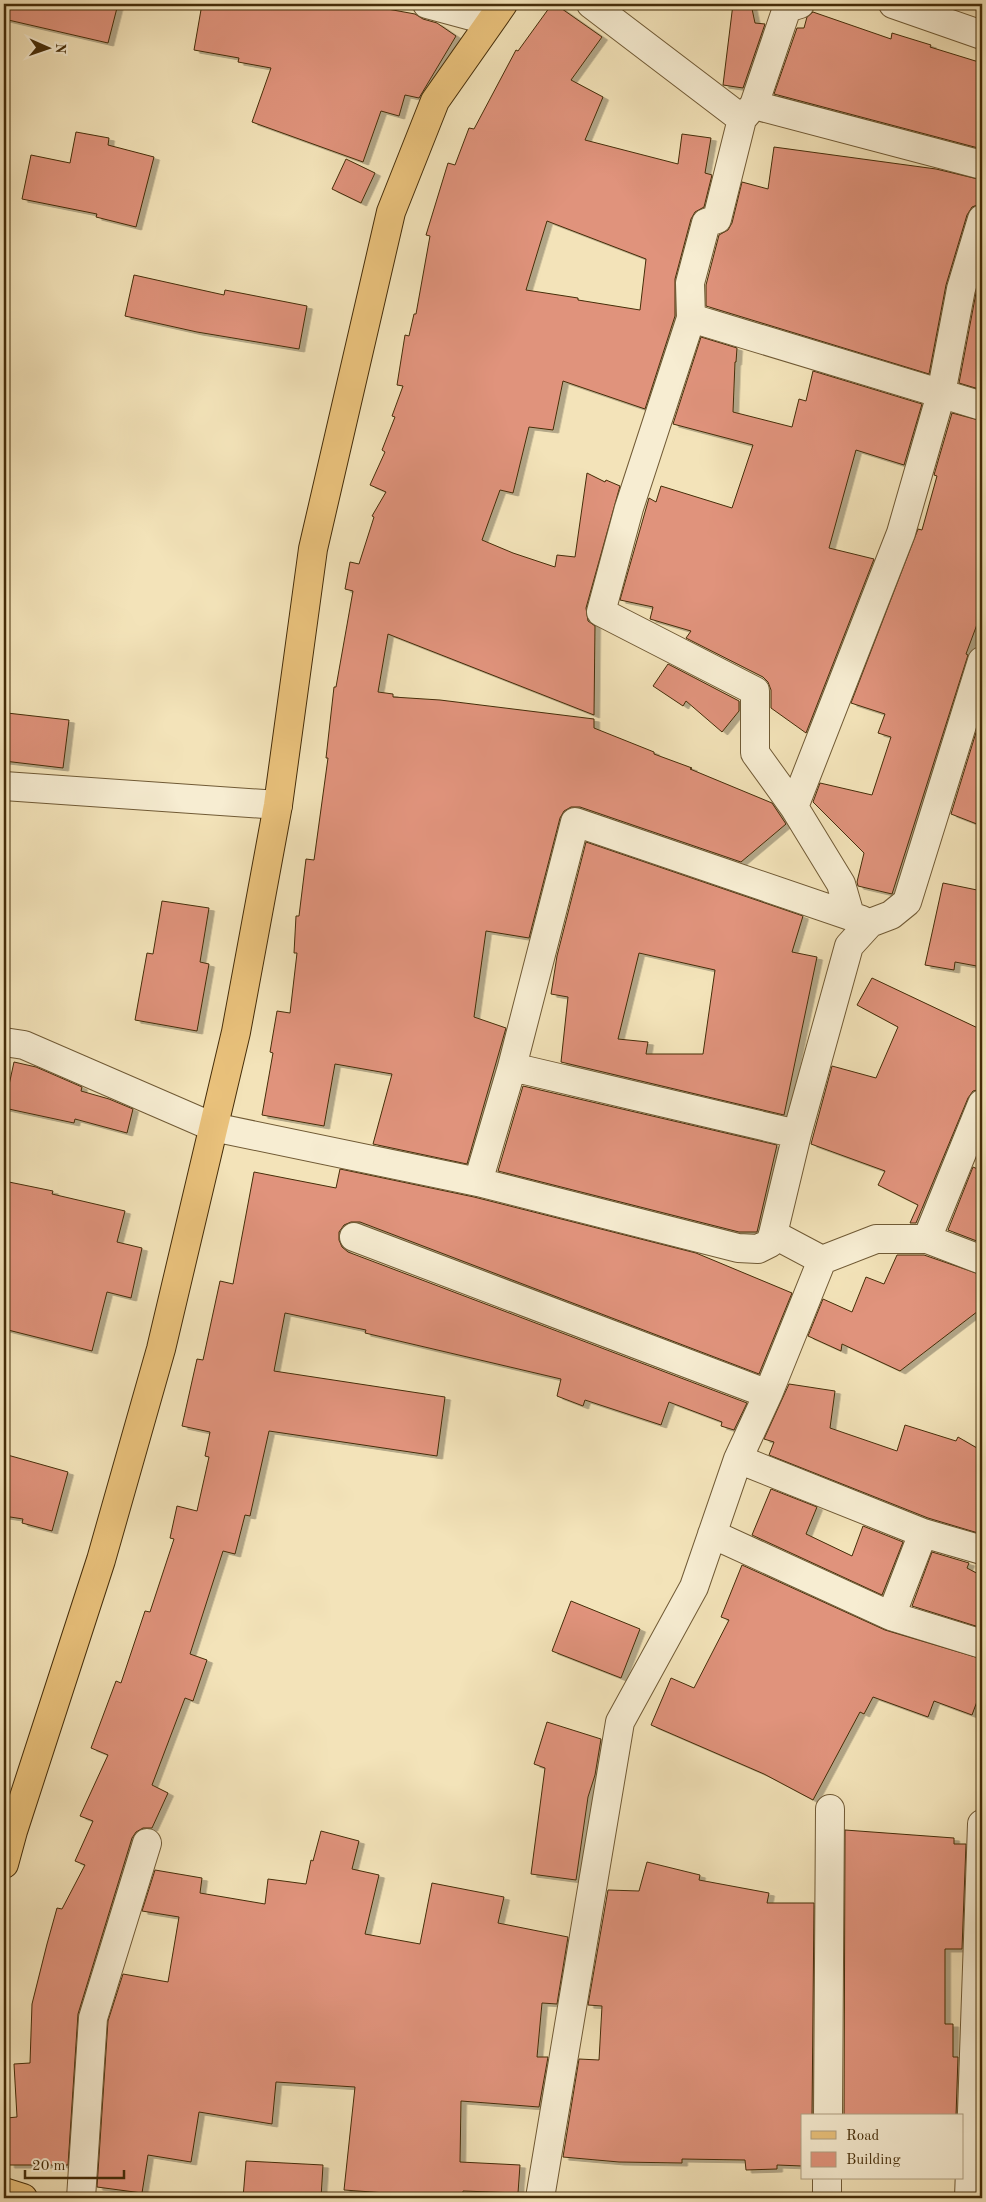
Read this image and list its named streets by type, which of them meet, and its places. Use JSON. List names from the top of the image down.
{
  "legend": ["Road", "Building"],
  "scale_bar": "20 m",
  "north": "right"
}
